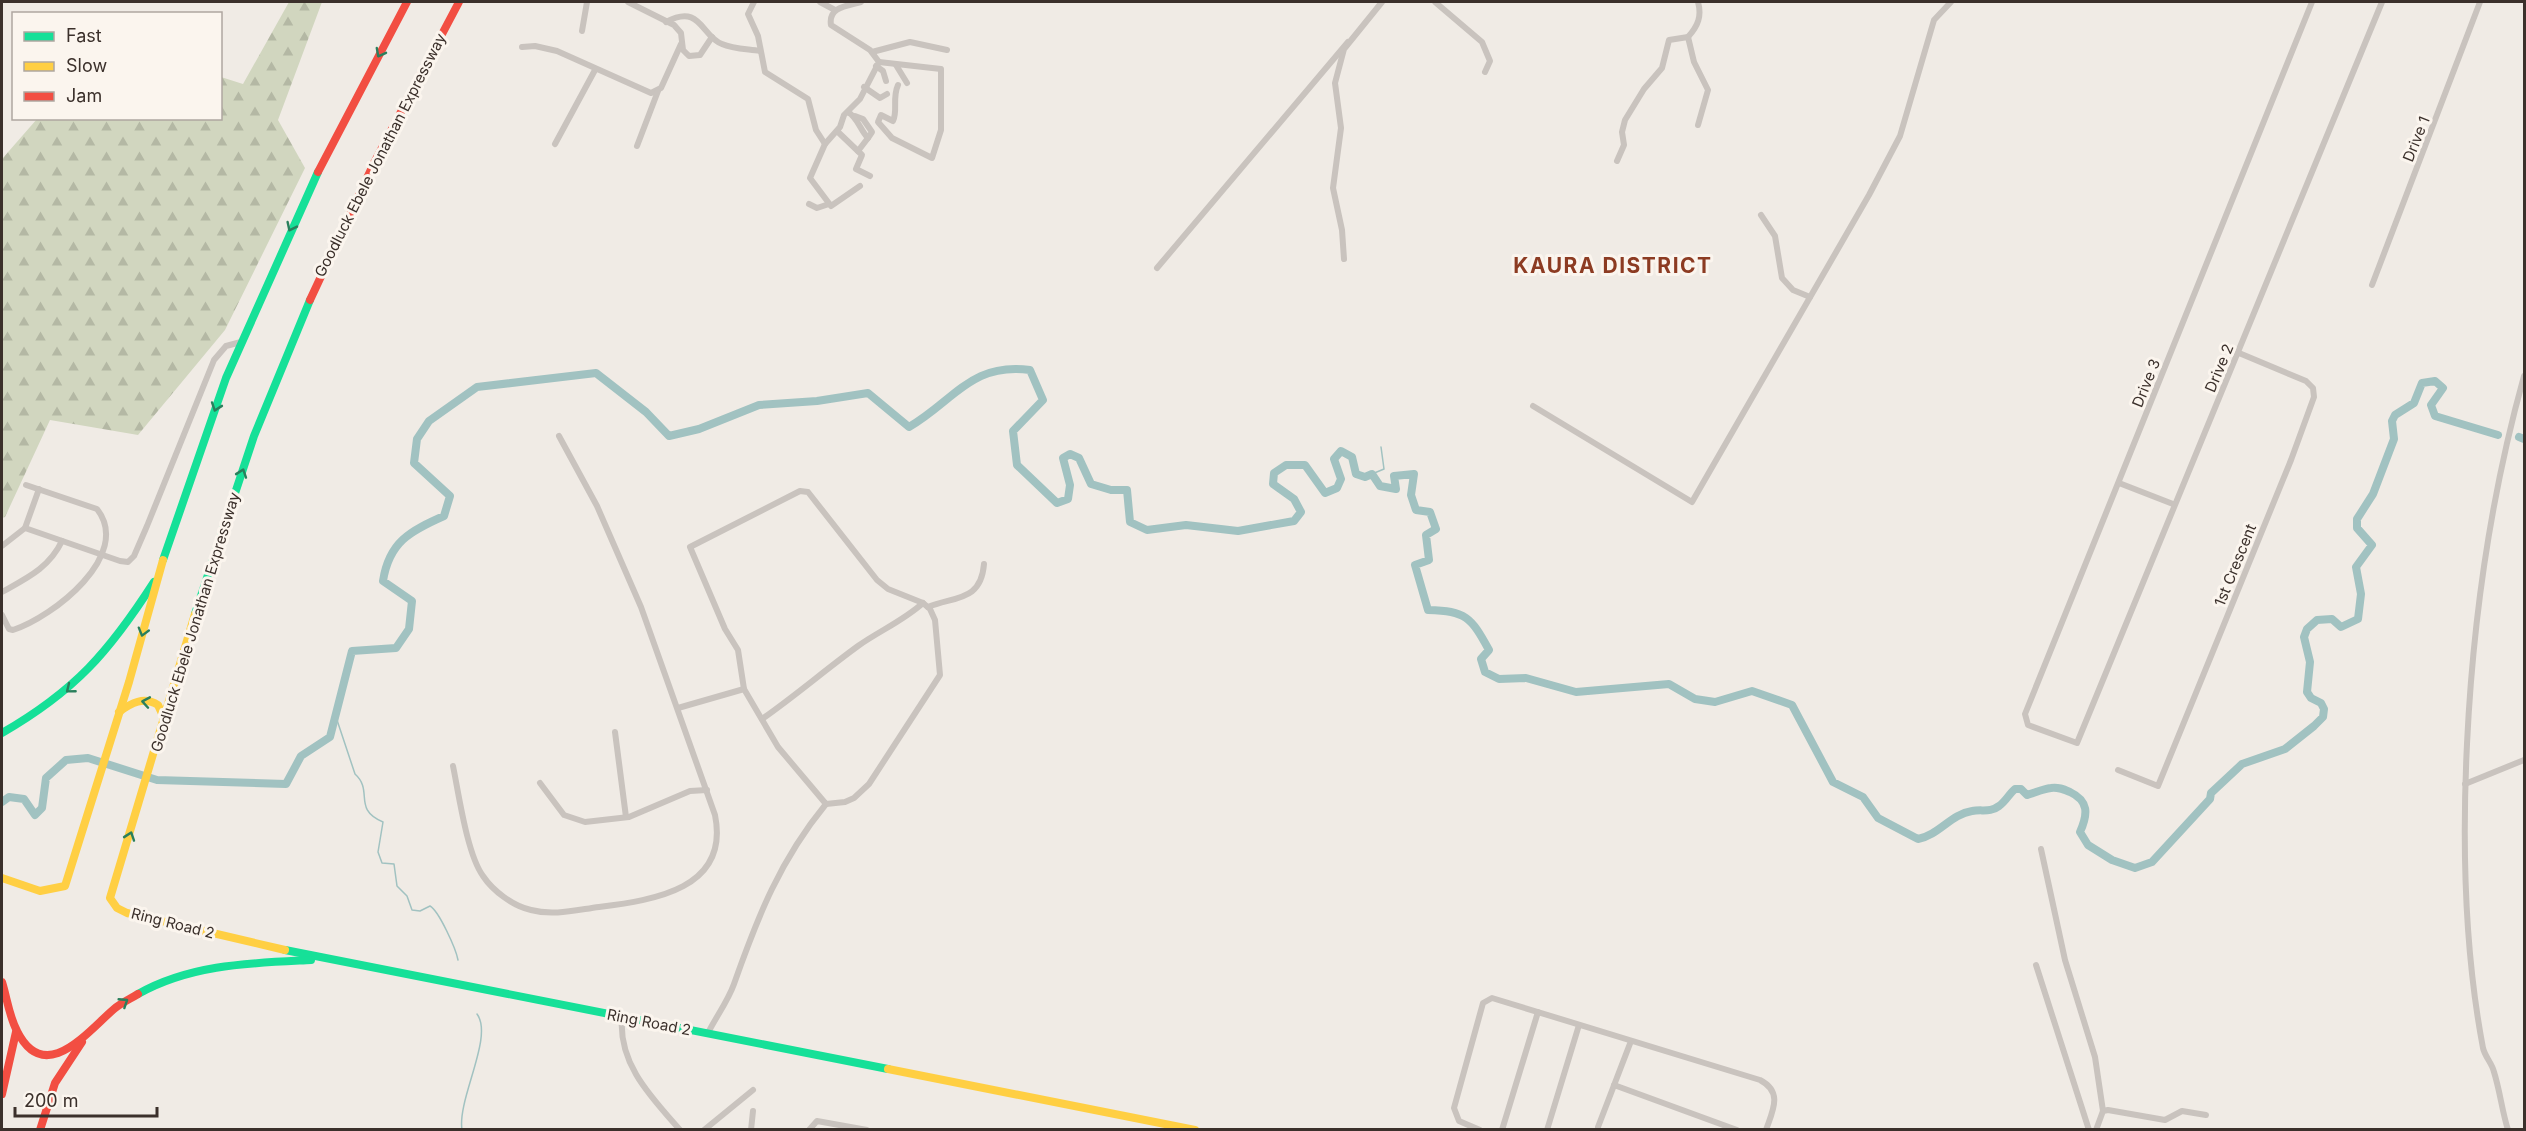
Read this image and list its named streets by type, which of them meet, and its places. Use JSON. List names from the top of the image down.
{
  "streets": {
    "main road": ["Goodluck Ebele Jonathan Expressway", "Ring Road 2"],
    "street": [
      "Drive 1",
      "Drive 2",
      "Drive 3",
      "1st Crescent"
    ]
  },
  "crossings": [
    ["Goodluck Ebele Jonathan Expressway", "Ring Road 2"],
    ["Drive 2", "Drive 3"],
    ["Drive 2", "1st Crescent"]
  ],
  "districts": ["KAURA DISTRICT"],
  "legend": ["Fast", "Slow", "Jam"],
  "scale_bar": "200 m"
}
